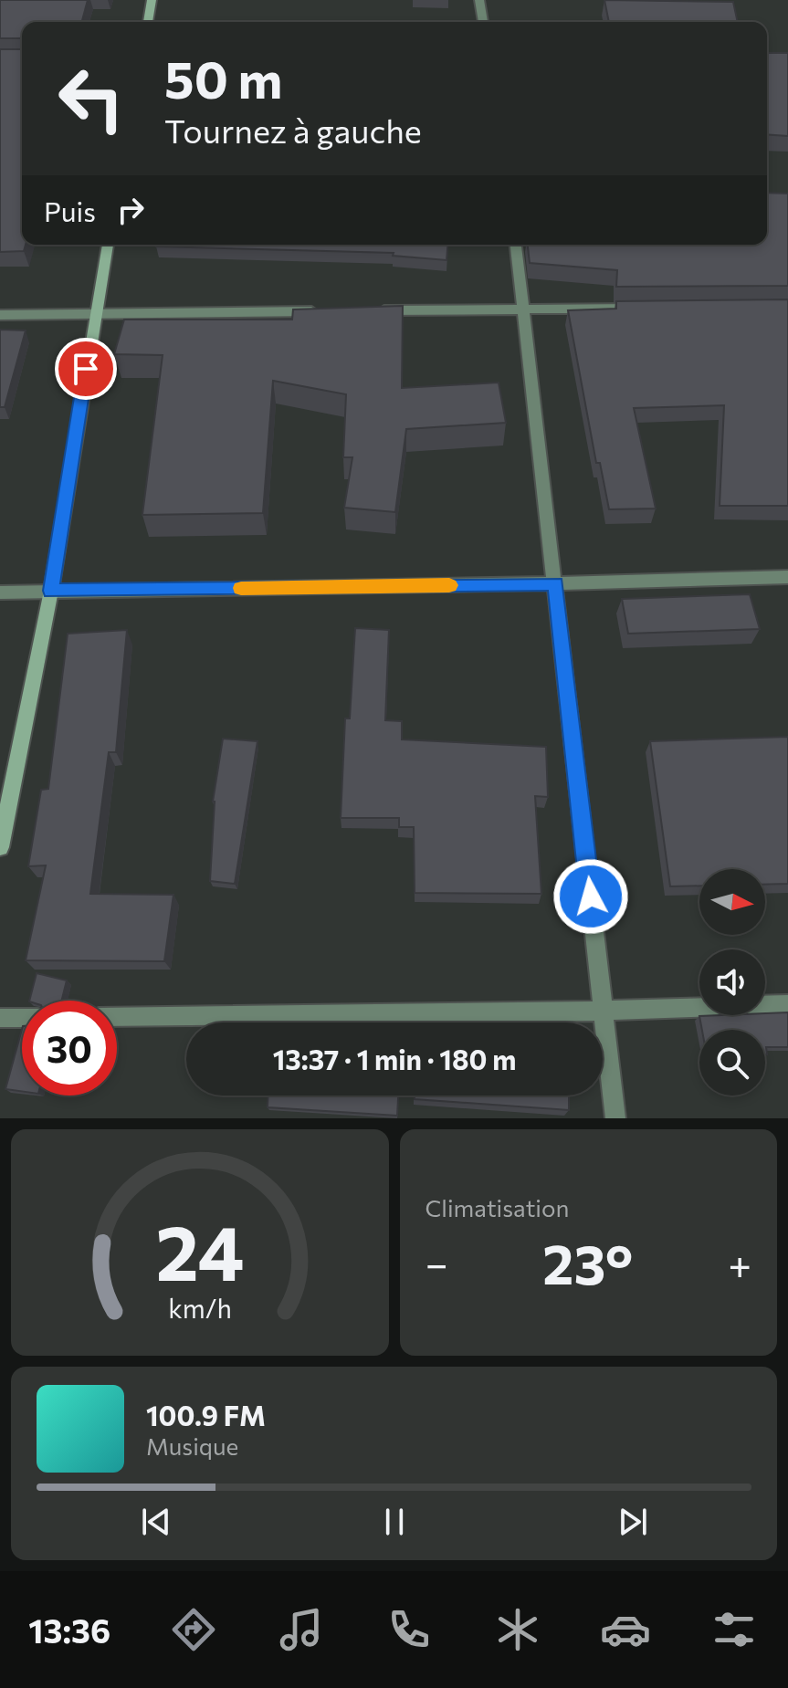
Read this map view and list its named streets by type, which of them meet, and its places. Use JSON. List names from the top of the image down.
{
  "north": "right",
  "page": {
    "turn": ["50 m", "Tournez à gauche"],
    "then": "Puis",
    "limit": "30",
    "trip": "13:37 · 1 min · 180 m",
    "tile": "Climatisation",
    "heat": ["−", "23°", "+"],
    "song": ["100.9 FM", "Musique"],
    "tabs": "13:36",
    "gauge": ["24", "km/h"]
  }
}
